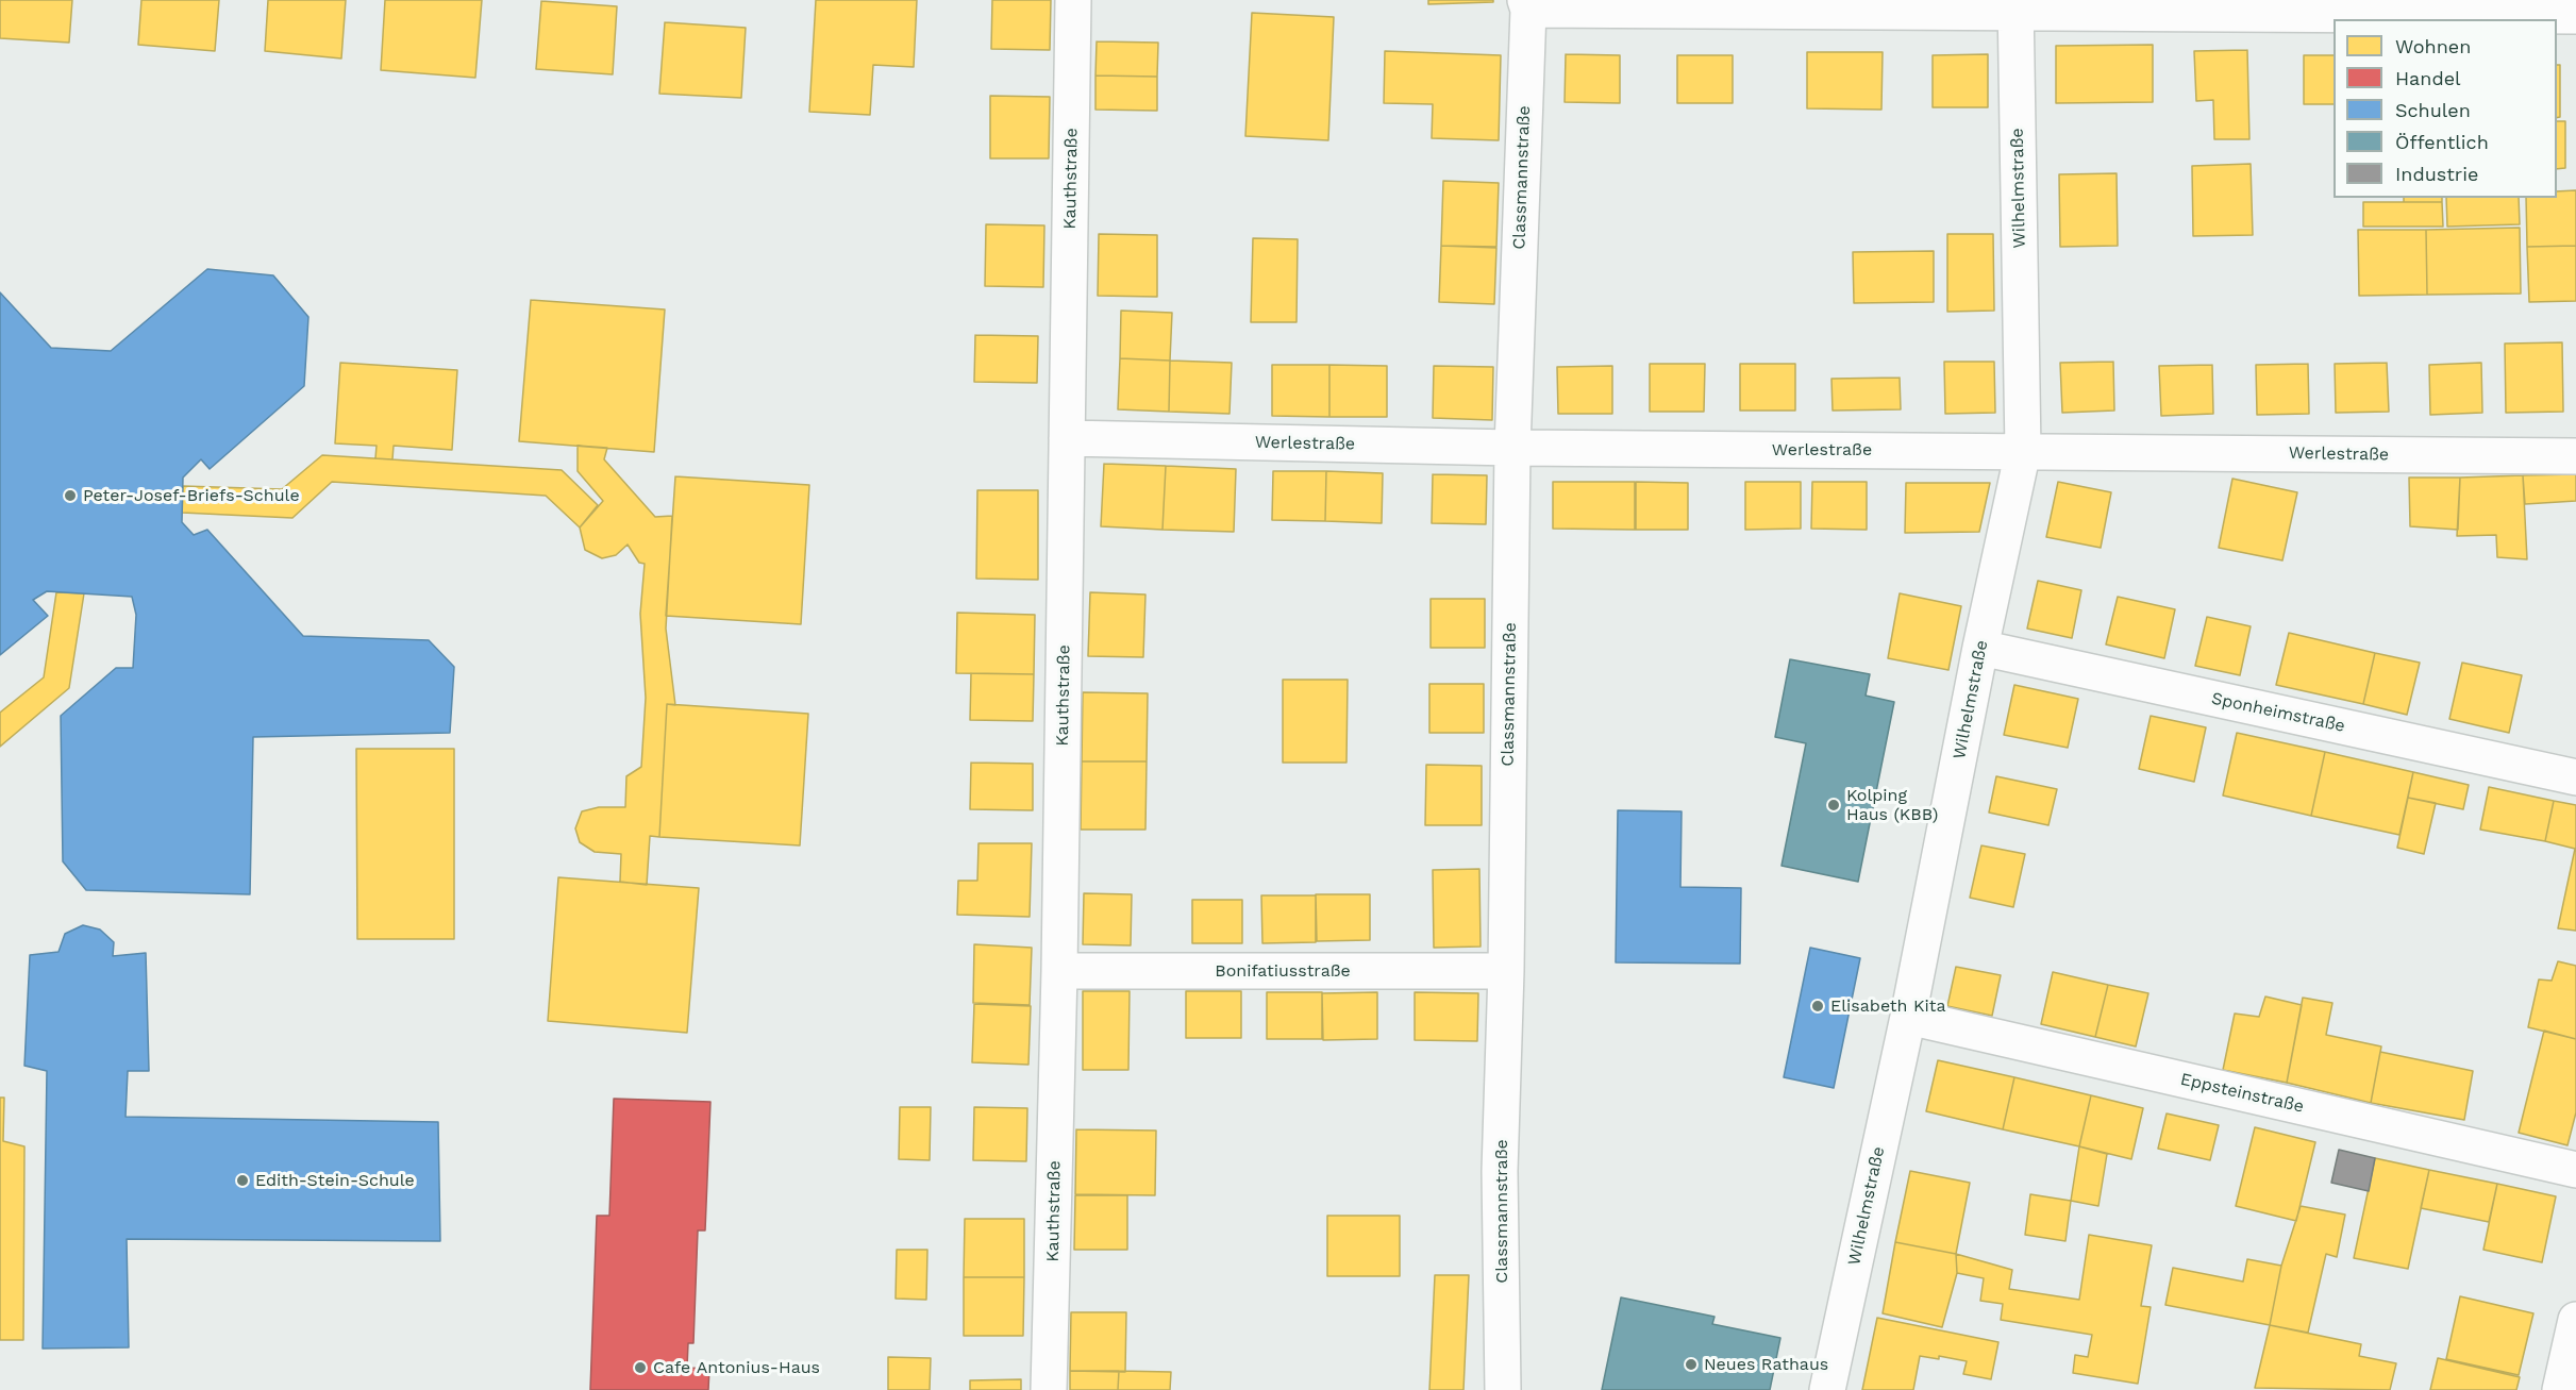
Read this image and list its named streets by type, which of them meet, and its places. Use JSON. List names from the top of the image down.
{
  "streets": {
    "street": [
      "Classmannstraße",
      "Kauthstraße",
      "Wilhelmstraße",
      "Werlestraße",
      "Sponheimstraße",
      "Bonifatiusstraße",
      "Eppsteinstraße"
    ]
  },
  "crossings": [
    ["Classmannstraße", "Werlestraße"],
    ["Classmannstraße", "Bonifatiusstraße"],
    ["Kauthstraße", "Werlestraße"],
    ["Kauthstraße", "Bonifatiusstraße"],
    ["Wilhelmstraße", "Werlestraße"],
    ["Wilhelmstraße", "Sponheimstraße"],
    ["Wilhelmstraße", "Eppsteinstraße"]
  ],
  "places": [
    "Peter-Josef-Briefs-Schule",
    "Kolping Haus (KBB)",
    "Elisabeth Kita",
    "Edith-Stein-Schule",
    "Neues Rathaus",
    "Cafe Antonius-Haus"
  ],
  "legend": [
    "Wohnen",
    "Handel",
    "Schulen",
    "Öffentlich",
    "Industrie"
  ]
}
